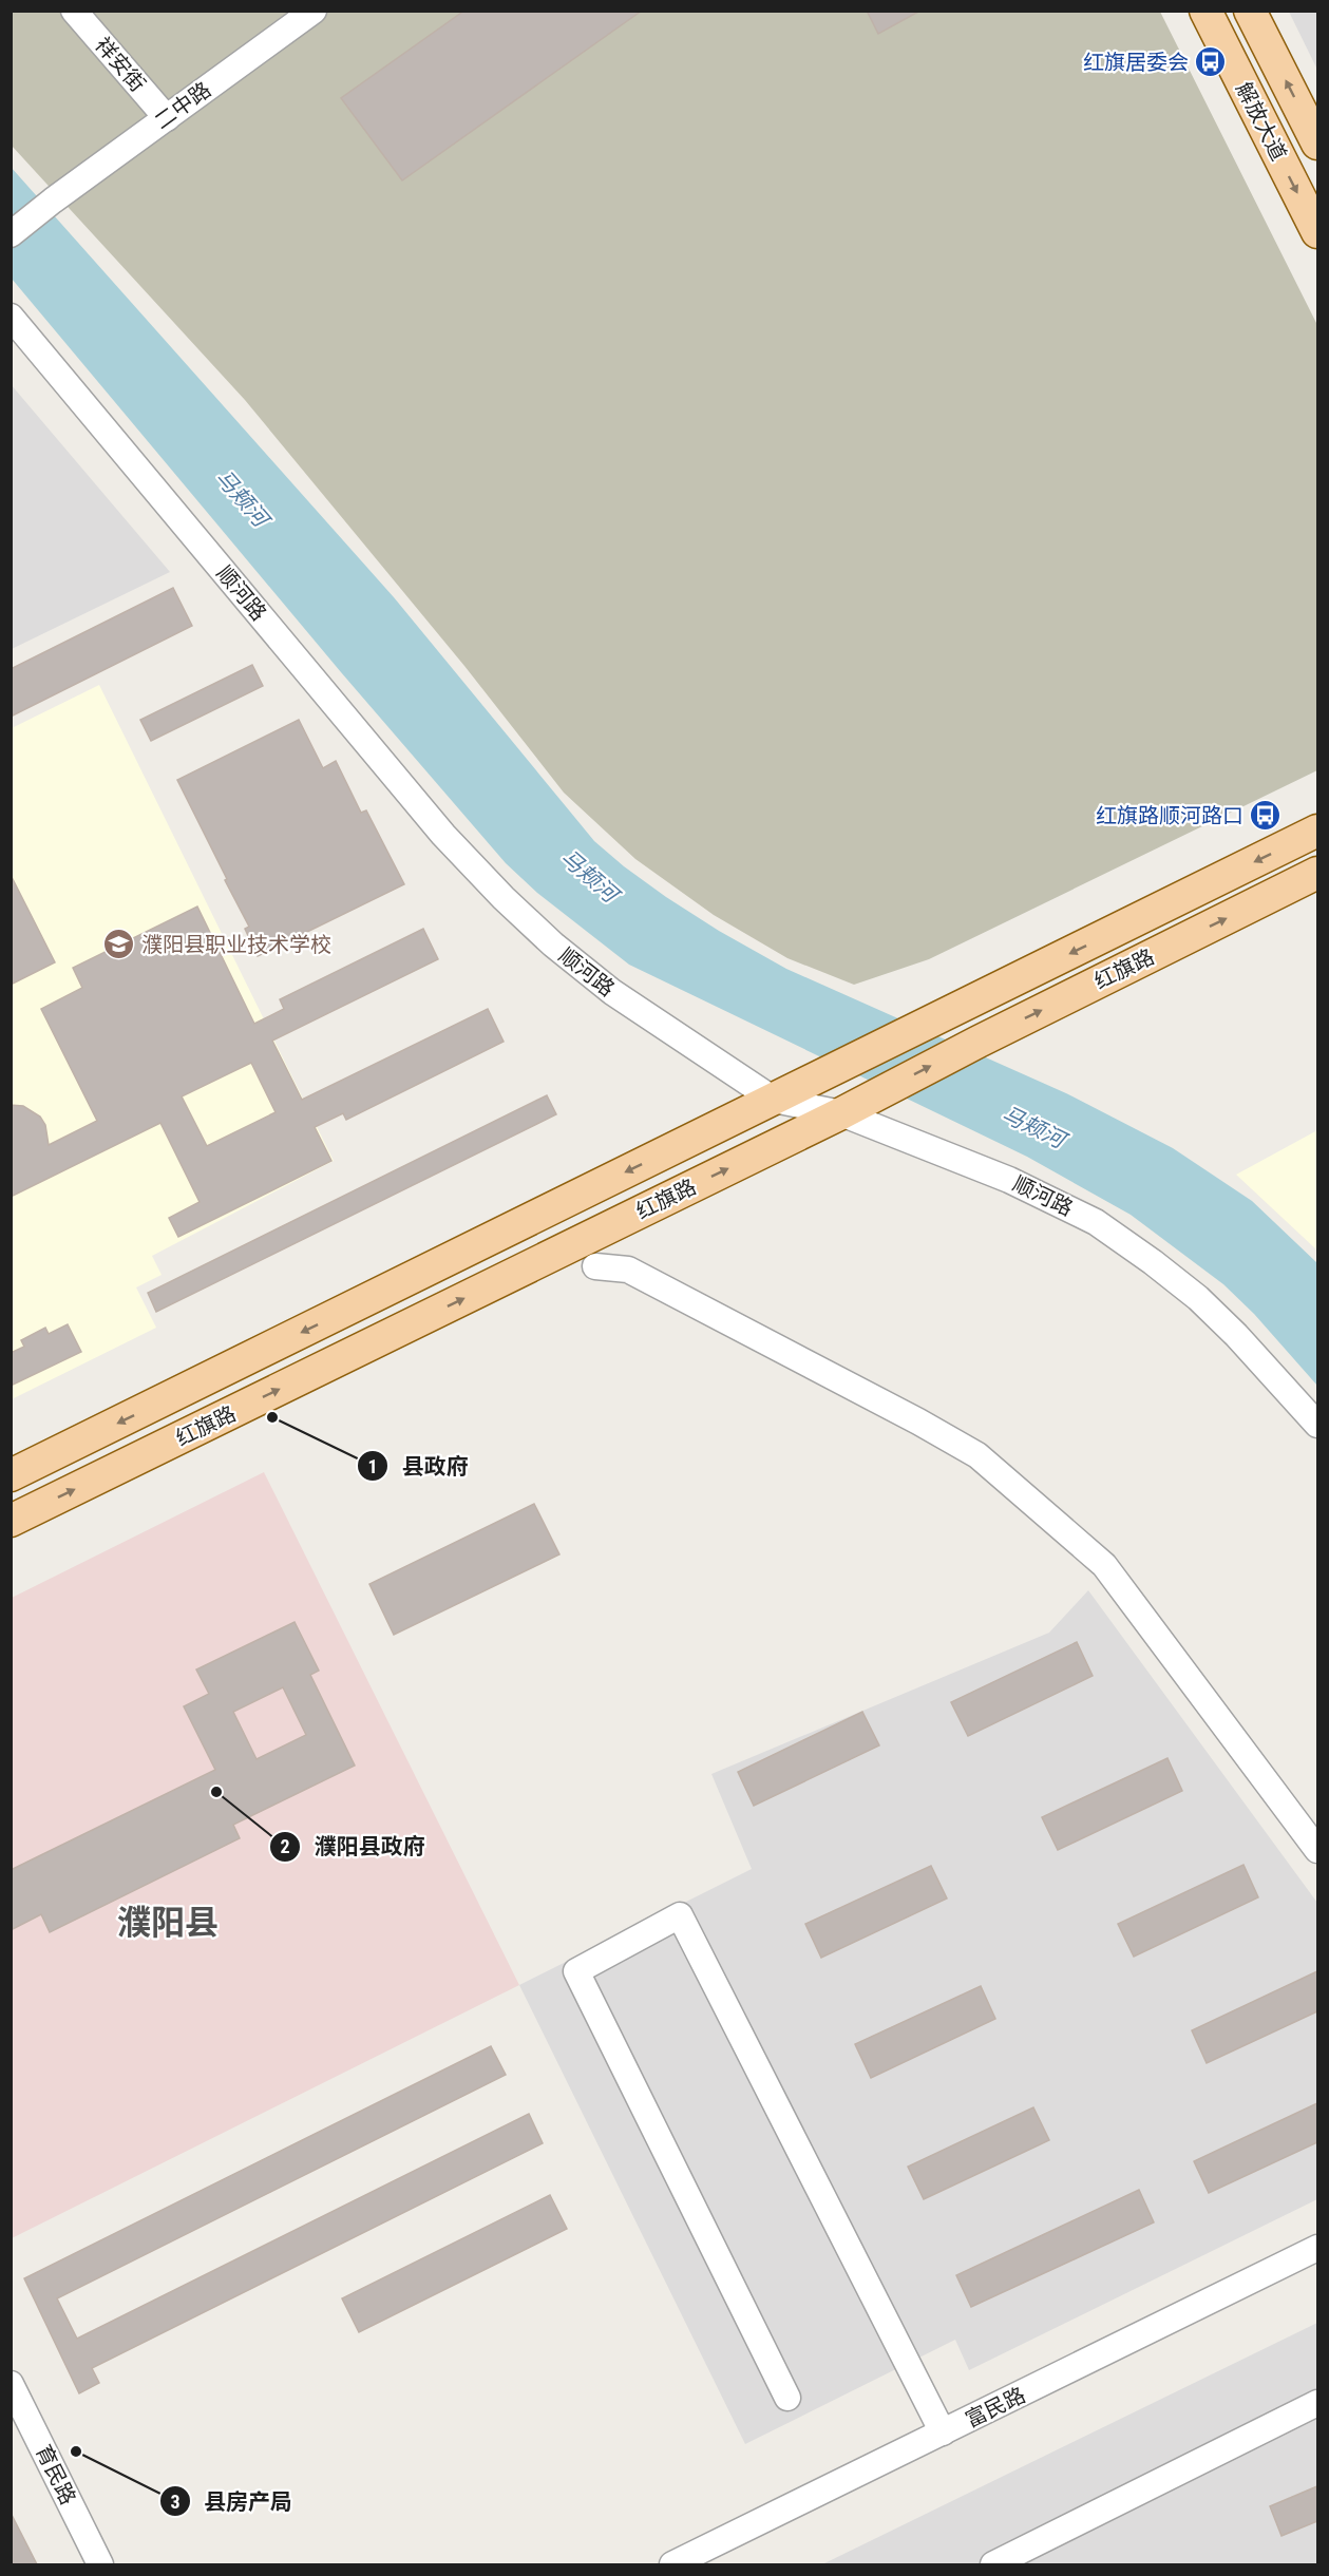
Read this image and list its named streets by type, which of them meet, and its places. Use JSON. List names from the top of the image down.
{
  "streets": {
    "main road": ["解放大道", "红旗路"],
    "street": [
      "祥安街",
      "二中路",
      "顺河路",
      "富民路",
      "育民路"
    ]
  },
  "crossings": [
    ["祥安街", "二中路"],
    ["顺河路", "红旗路"]
  ],
  "districts": ["濮阳县"],
  "water": ["马颊河"],
  "places": {
    "bus stop": ["红旗居委会", "红旗路顺河路口"],
    "school or university": ["濮阳县职业技术学校"],
    "other": ["县政府", "濮阳县政府", "县房产局"]
  }
}
